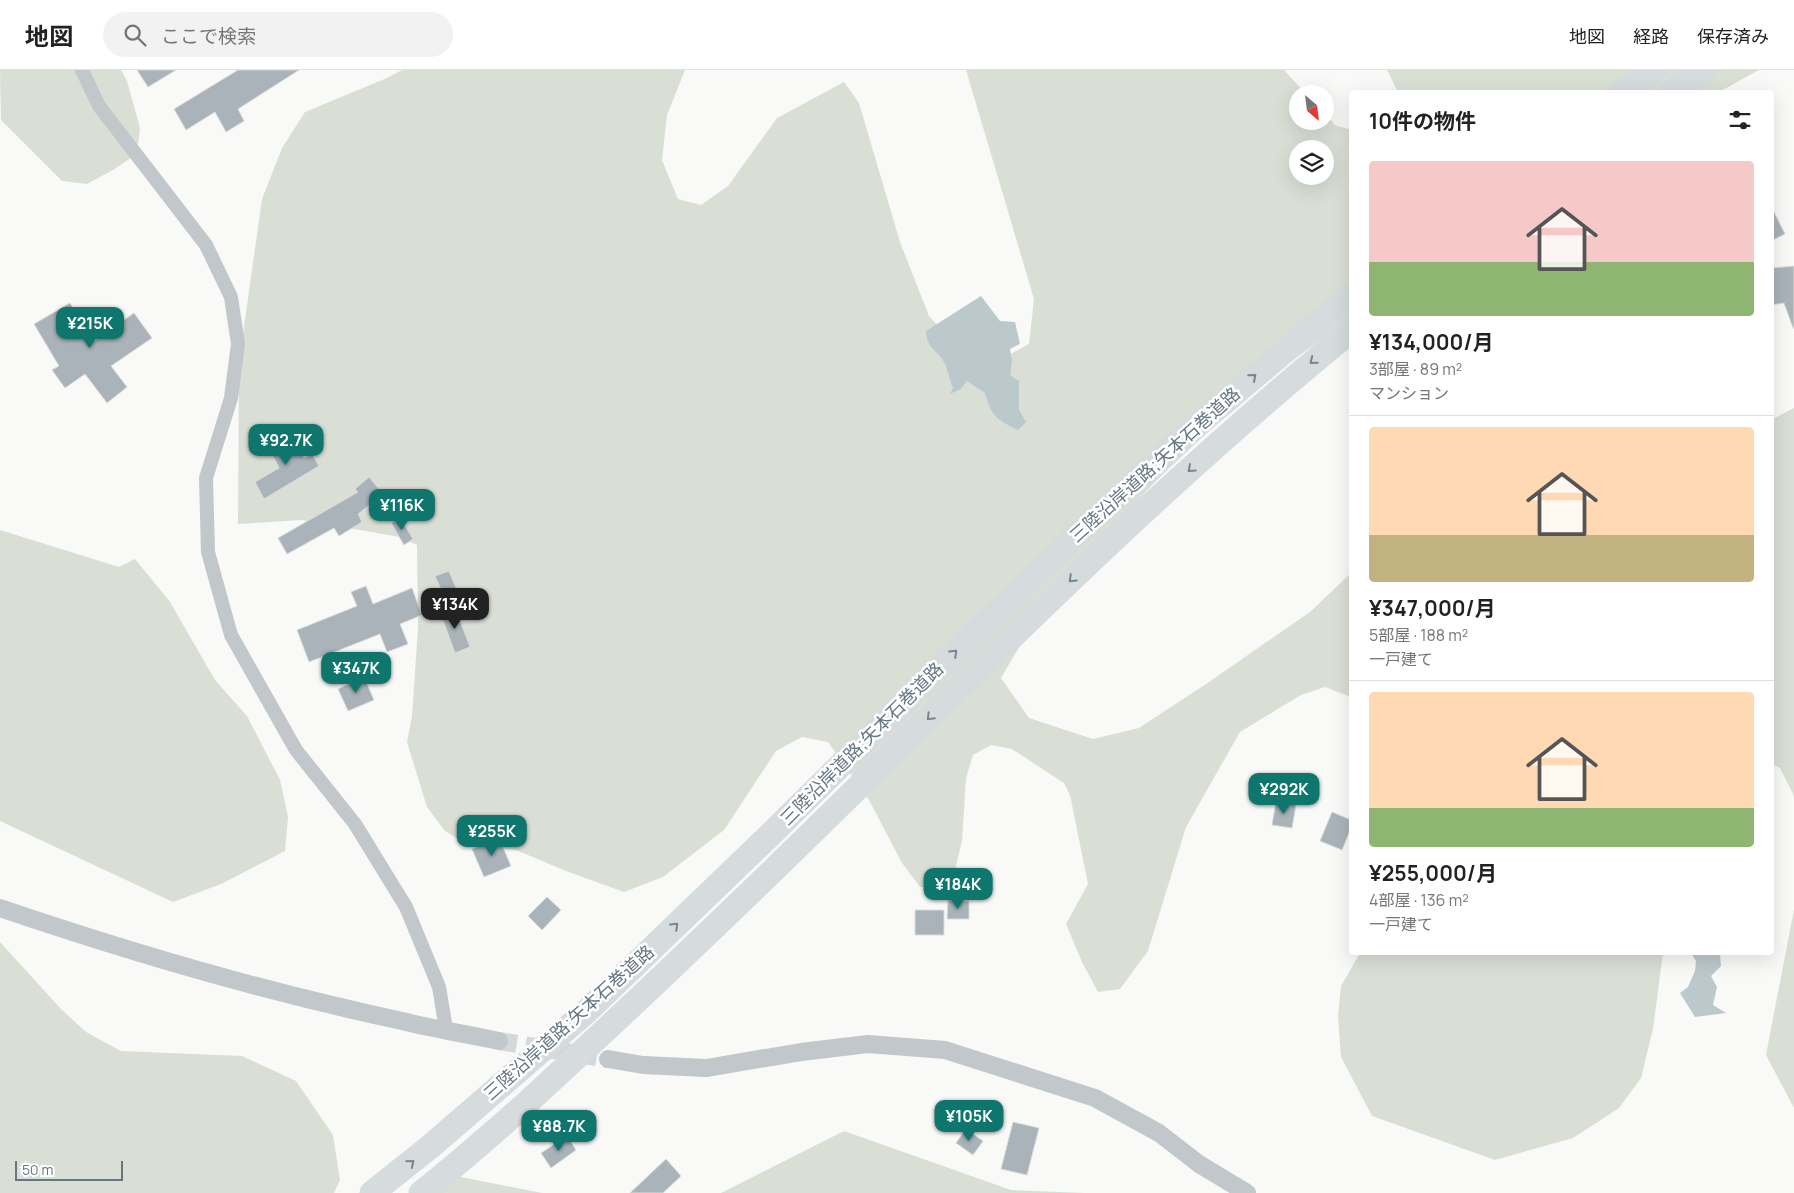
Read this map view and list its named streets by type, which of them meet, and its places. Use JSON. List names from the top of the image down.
{
  "streets": {
    "highway": ["三陸沿岸道路;矢本石巻道路"]
  },
  "scale_bar": "50 m",
  "north": "bottom right",
  "page": {
    "header": "地図",
    "search": "ここで検索",
    "nav": ["地図", "経路", "保存済み"],
    "heading": "10件の物件",
    "list": [
      {
        "name": "¥134,000/月",
        "note": "3部屋 · 89 m² · マンション"
      },
      {
        "name": "¥347,000/月",
        "note": "5部屋 · 188 m² · 一戸建て"
      },
      {
        "name": "¥255,000/月",
        "note": "4部屋 · 136 m² · 一戸建て"
      }
    ],
    "price": [
      "¥215K",
      "¥92.7K",
      "¥116K",
      "¥134K",
      "¥347K",
      "¥292K",
      "¥255K",
      "¥184K",
      "¥105K",
      "¥88.7K"
    ],
    "scale": "50 m"
  }
}
